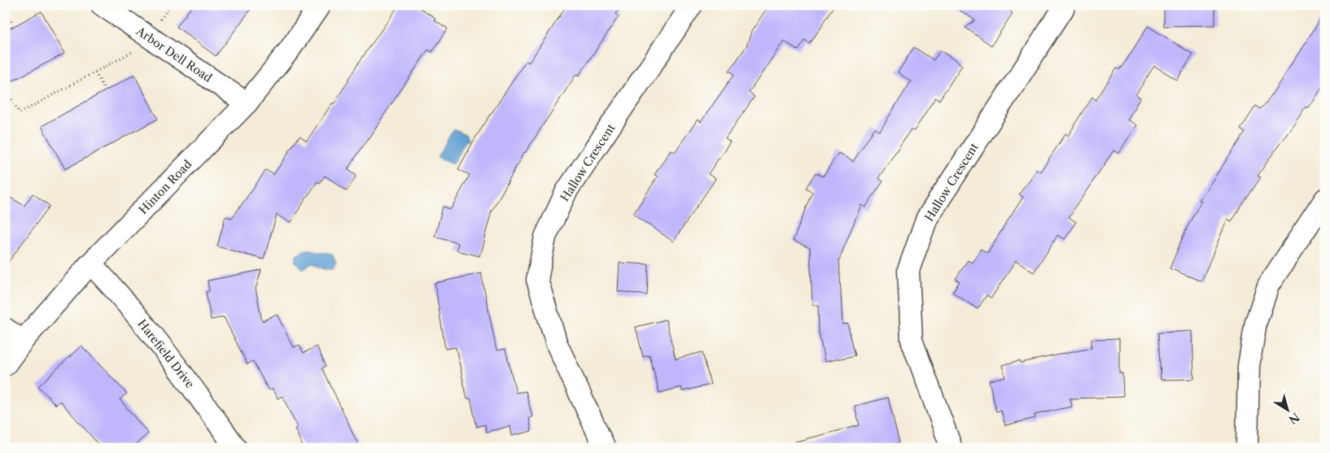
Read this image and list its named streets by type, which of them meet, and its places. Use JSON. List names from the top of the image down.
{
  "streets": {
    "street": [
      "Arbor Dell Road",
      "Hallow Crescent",
      "Hinton Road",
      "Harefield Drive"
    ]
  },
  "crossings": [
    ["Arbor Dell Road", "Hinton Road"],
    ["Hinton Road", "Harefield Drive"]
  ],
  "north": "bottom right"
}
